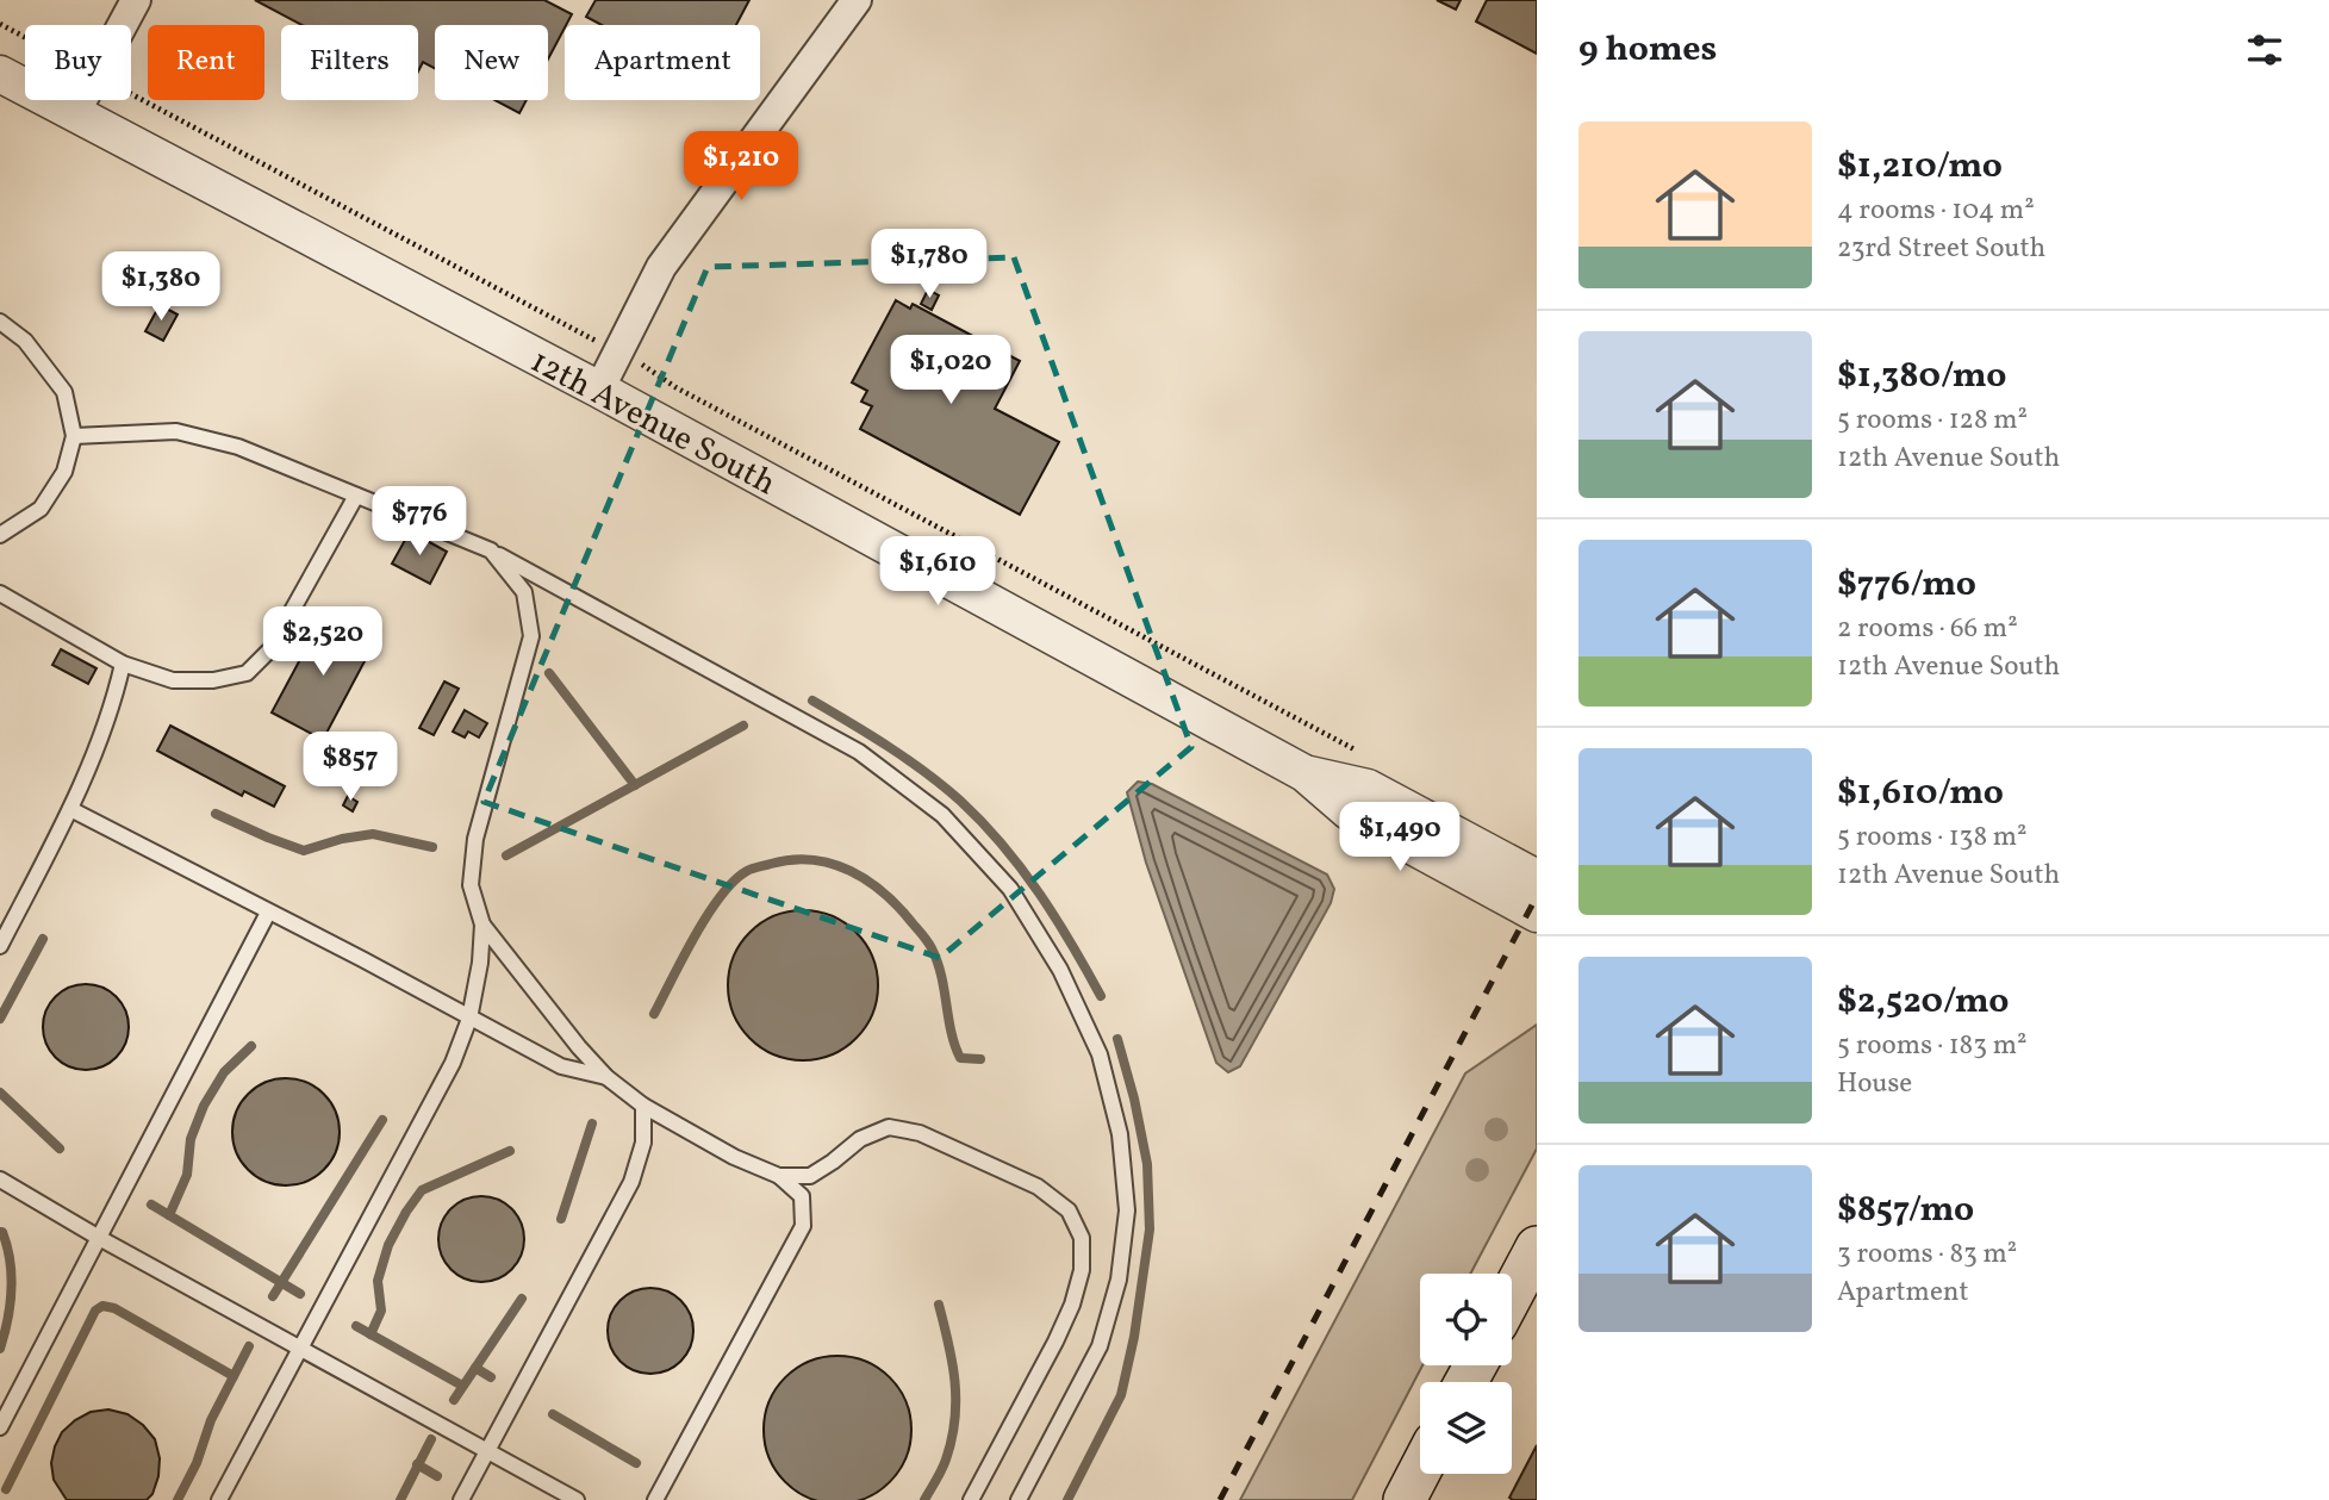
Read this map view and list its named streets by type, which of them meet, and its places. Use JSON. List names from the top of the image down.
{
  "streets": {
    "street": ["12th Avenue South"]
  },
  "page": {
    "heading": "9 homes",
    "chip": [
      "Buy",
      "Rent",
      "Filters",
      "New",
      "Apartment"
    ],
    "list": [
      {
        "name": "$1,210/mo",
        "note": "4 rooms · 104 m² · 23rd Street South"
      },
      {
        "name": "$1,380/mo",
        "note": "5 rooms · 128 m² · 12th Avenue South"
      },
      {
        "name": "$776/mo",
        "note": "2 rooms · 66 m² · 12th Avenue South"
      },
      {
        "name": "$1,610/mo",
        "note": "5 rooms · 138 m² · 12th Avenue South"
      },
      {
        "name": "$2,520/mo",
        "note": "5 rooms · 183 m² · House"
      },
      {
        "name": "$857/mo",
        "note": "3 rooms · 83 m² · Apartment"
      }
    ],
    "price": [
      "$1,210",
      "$1,780",
      "$1,380",
      "$1,020",
      "$776",
      "$1,610",
      "$2,520",
      "$857",
      "$1,490"
    ]
  }
}
